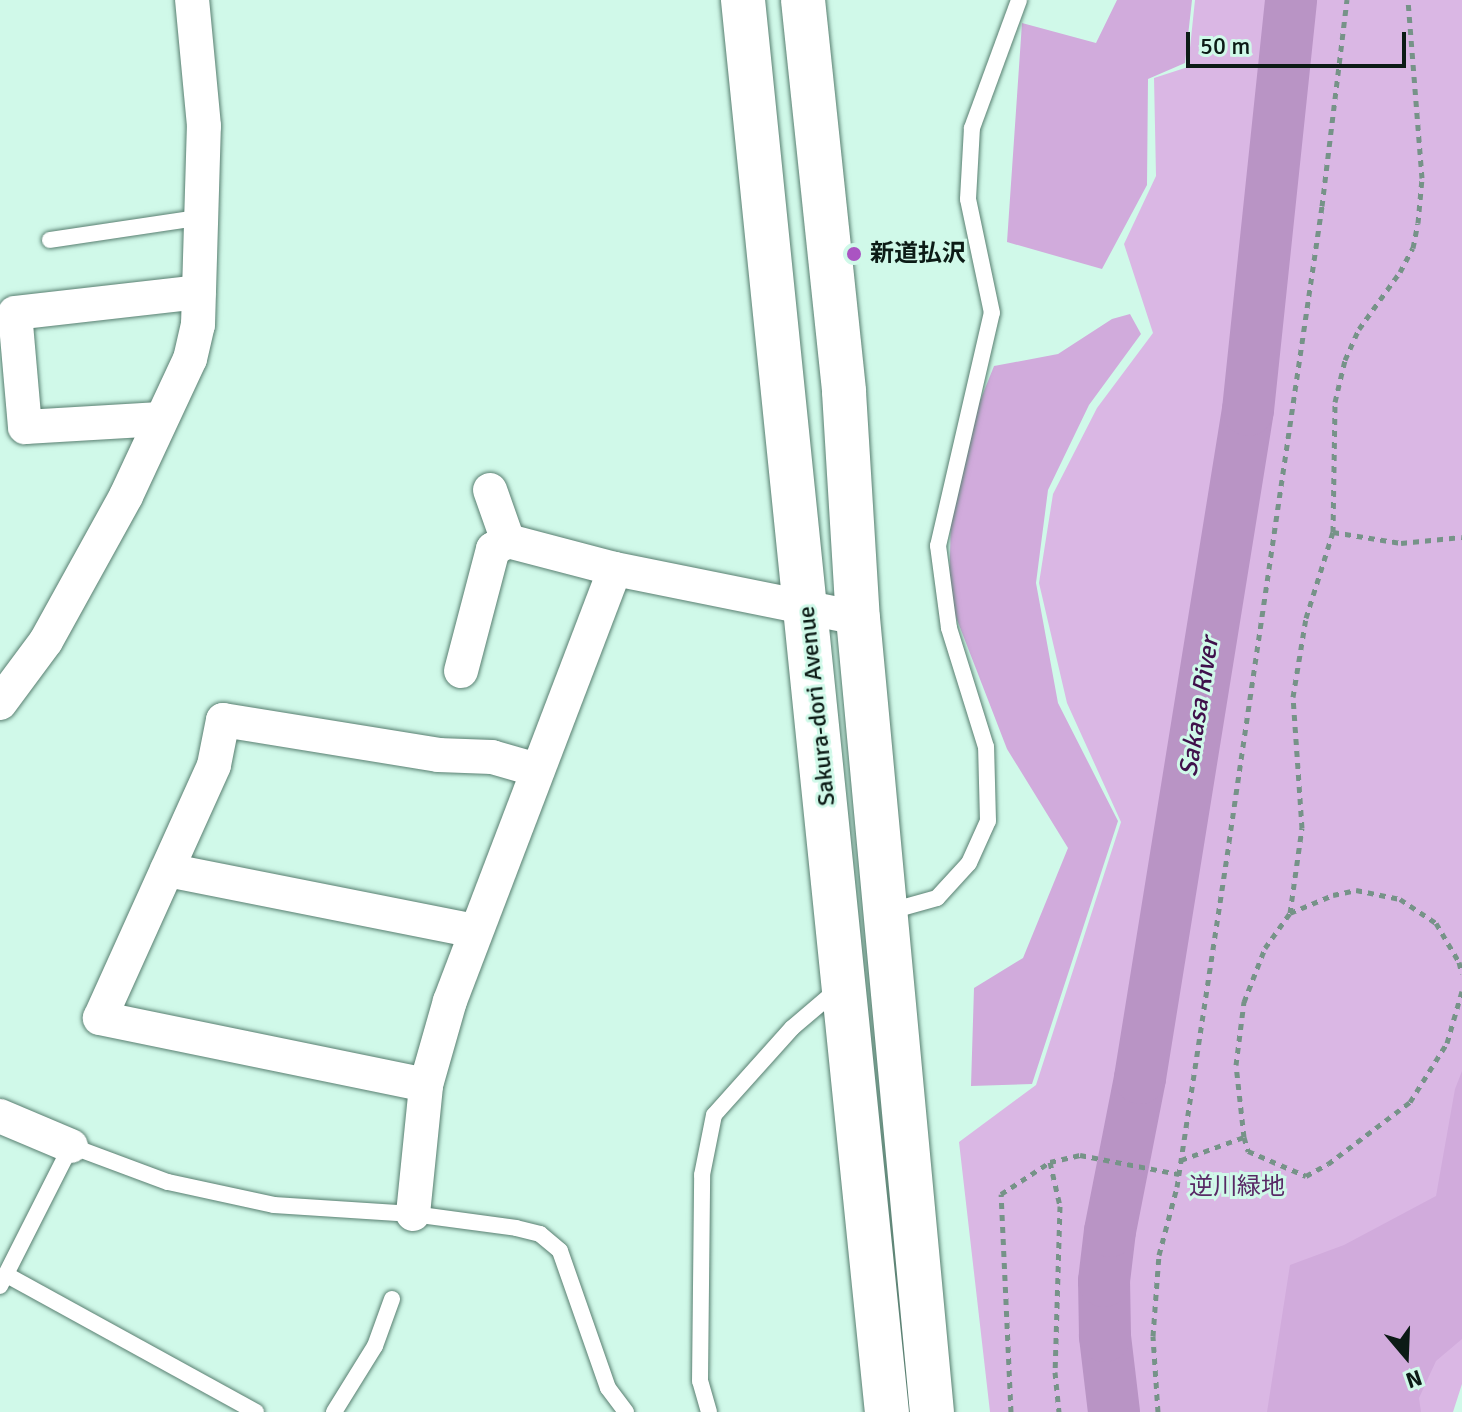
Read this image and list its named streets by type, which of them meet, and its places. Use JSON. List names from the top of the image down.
{
  "streets": {
    "street": ["Sakura-dori Avenue"]
  },
  "water": ["Sakasa River"],
  "parks": ["逆川緑地"],
  "places": ["新道払沢"],
  "scale_bar": "50 m",
  "north": "bottom"
}
